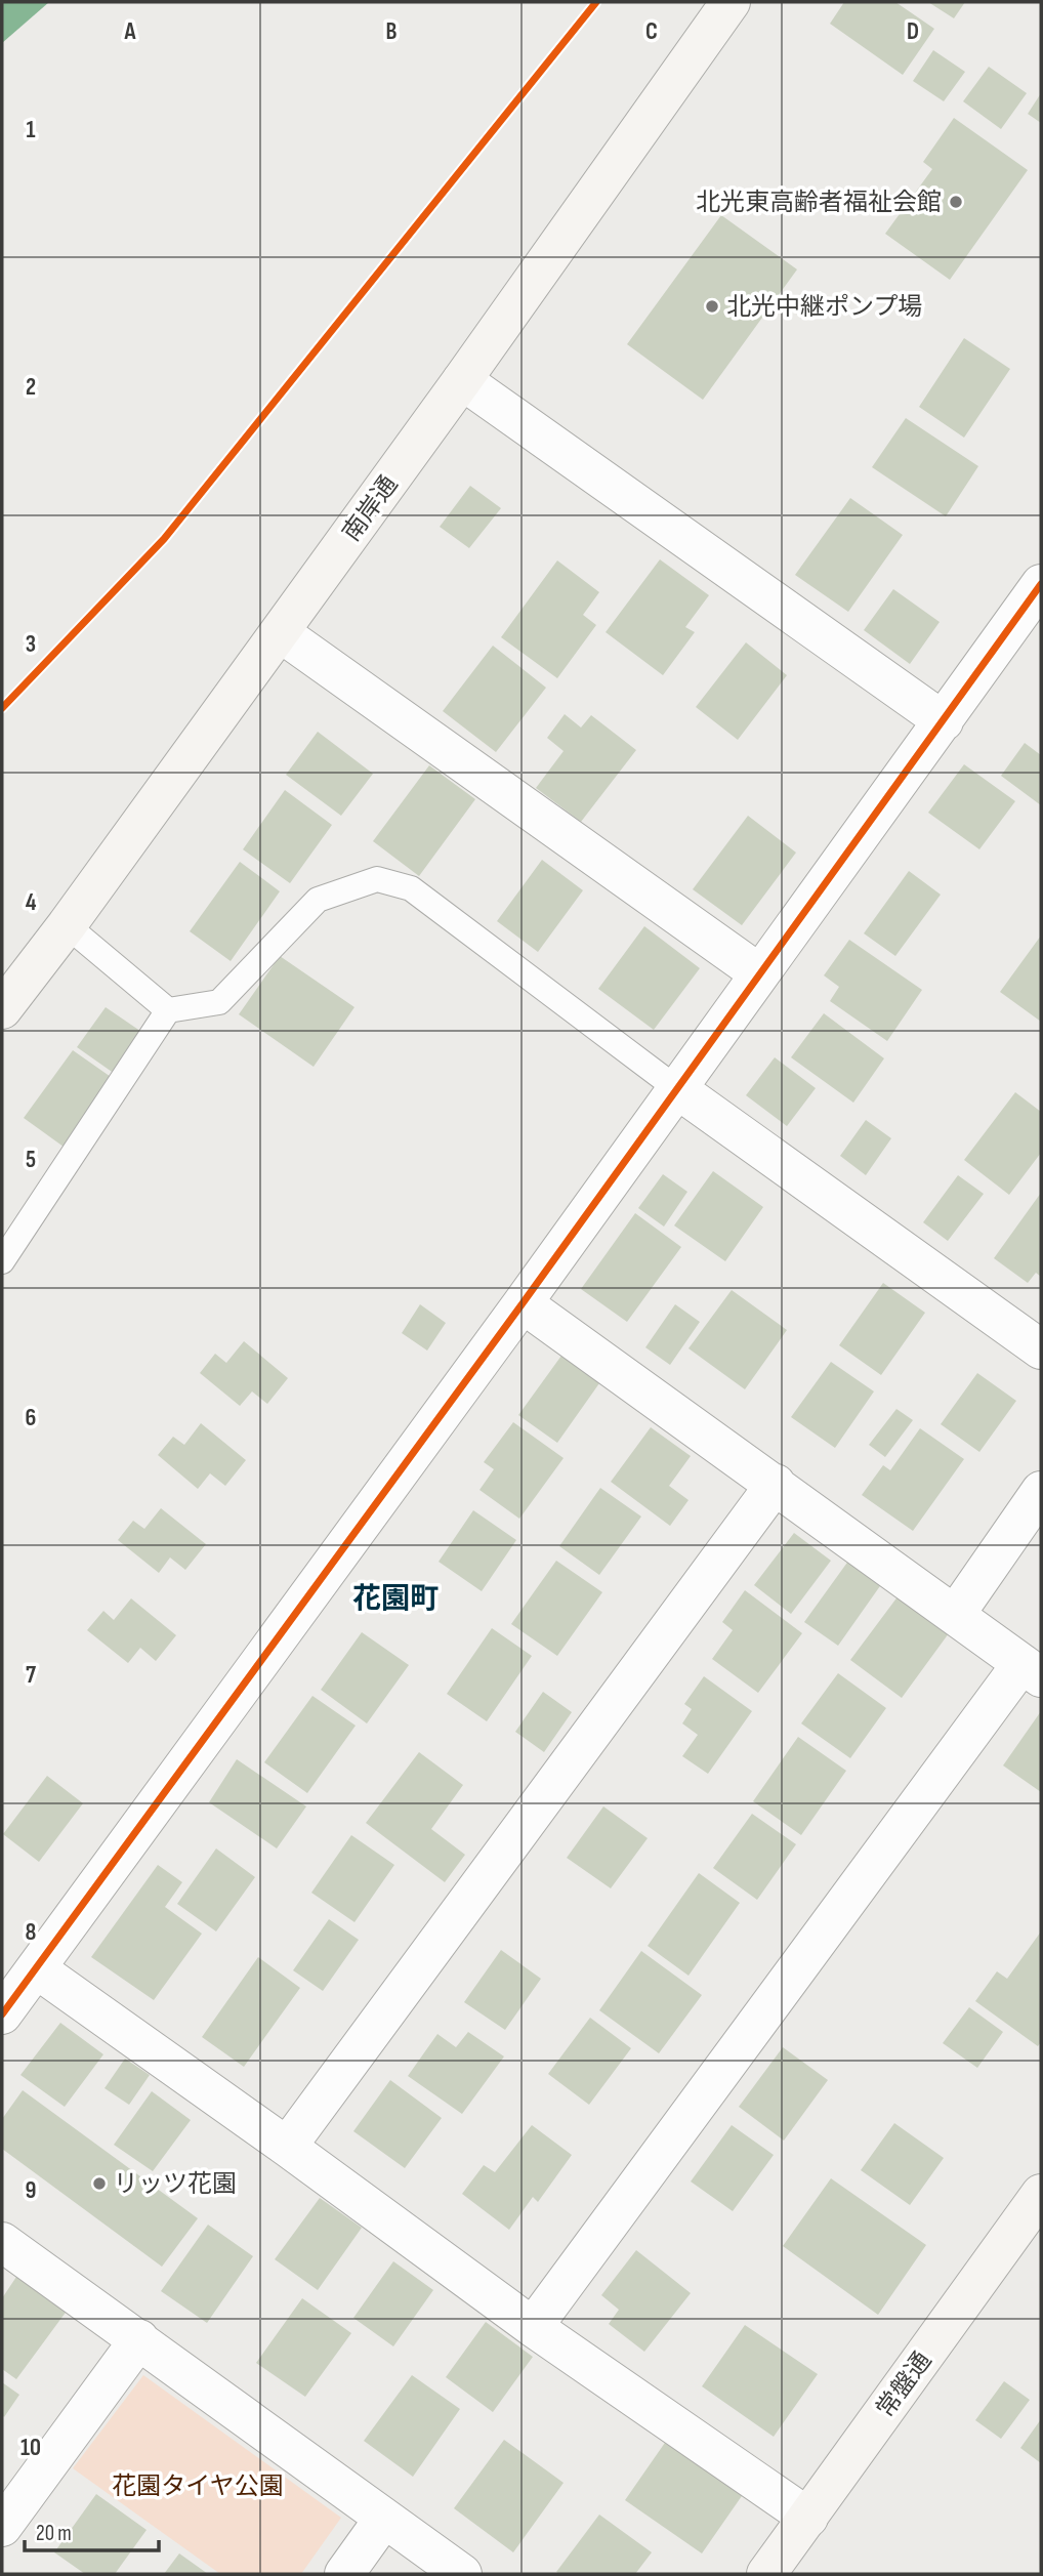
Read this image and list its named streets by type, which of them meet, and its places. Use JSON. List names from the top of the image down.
{
  "streets": {
    "main road": ["南岸通", "常盤通"]
  },
  "districts": ["花園町"],
  "parks": ["花園タイヤ公園"],
  "places": ["北光東高齢者福祉会館", "北光中継ポンプ場", "リッツ花園"],
  "scale_bar": "20 m",
  "grid": {
    "columns": [
      "A",
      "B",
      "C",
      "D"
    ],
    "rows": [
      "1",
      "2",
      "3",
      "4",
      "5",
      "6",
      "7",
      "8",
      "9",
      "10"
    ]
  }
}
